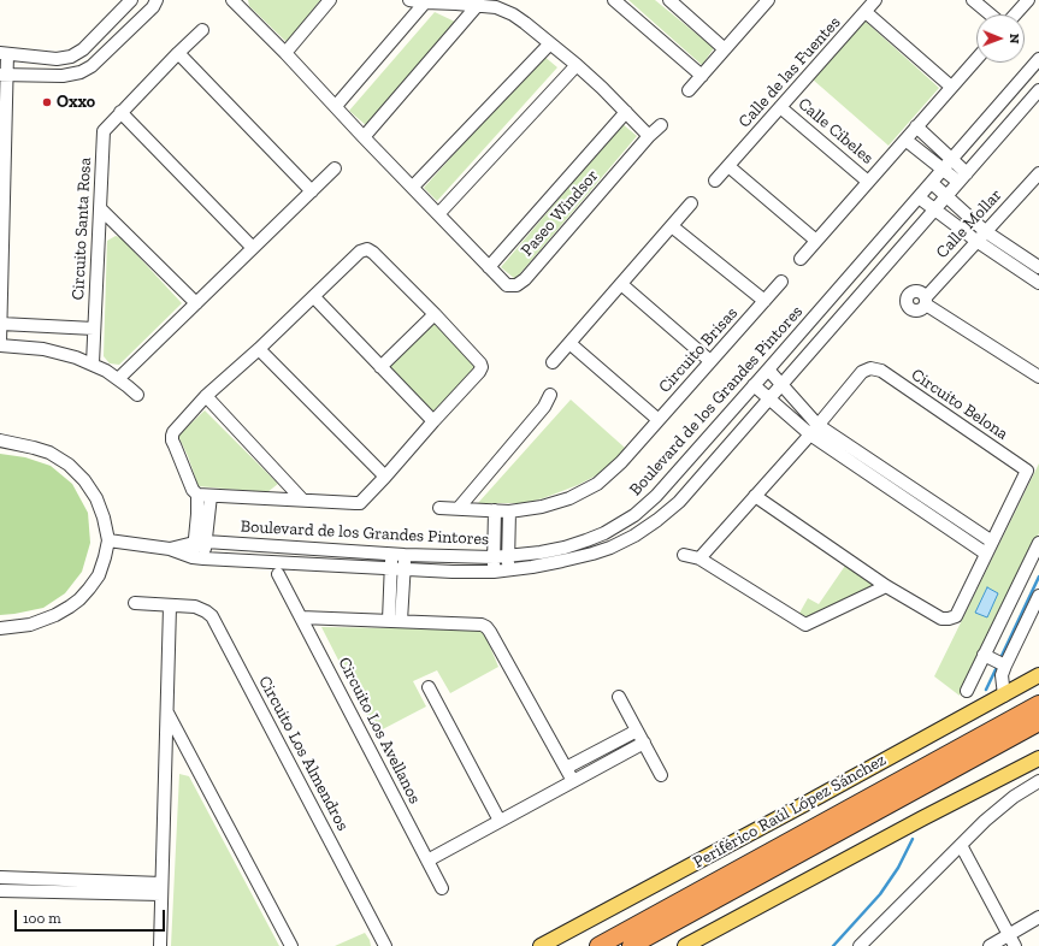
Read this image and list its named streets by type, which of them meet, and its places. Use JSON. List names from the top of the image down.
{
  "streets": {
    "highway": ["Periférico Raúl López Sánchez"],
    "street": [
      "Calle de las Fuentes",
      "Calle Cibeles",
      "Paseo Windsor",
      "Calle Mollar",
      "Circuito Santa Rosa",
      "Circuito Brisas",
      "Boulevard de los Grandes Pintores",
      "Circuito Belona",
      "Circuito Los Avellanos",
      "Circuito Los Almendros"
    ]
  },
  "crossings": [
    ["Calle de las Fuentes", "Calle Cibeles"]
  ],
  "places": ["Oxxo"],
  "scale_bar": "100 m",
  "north": "right"
}
